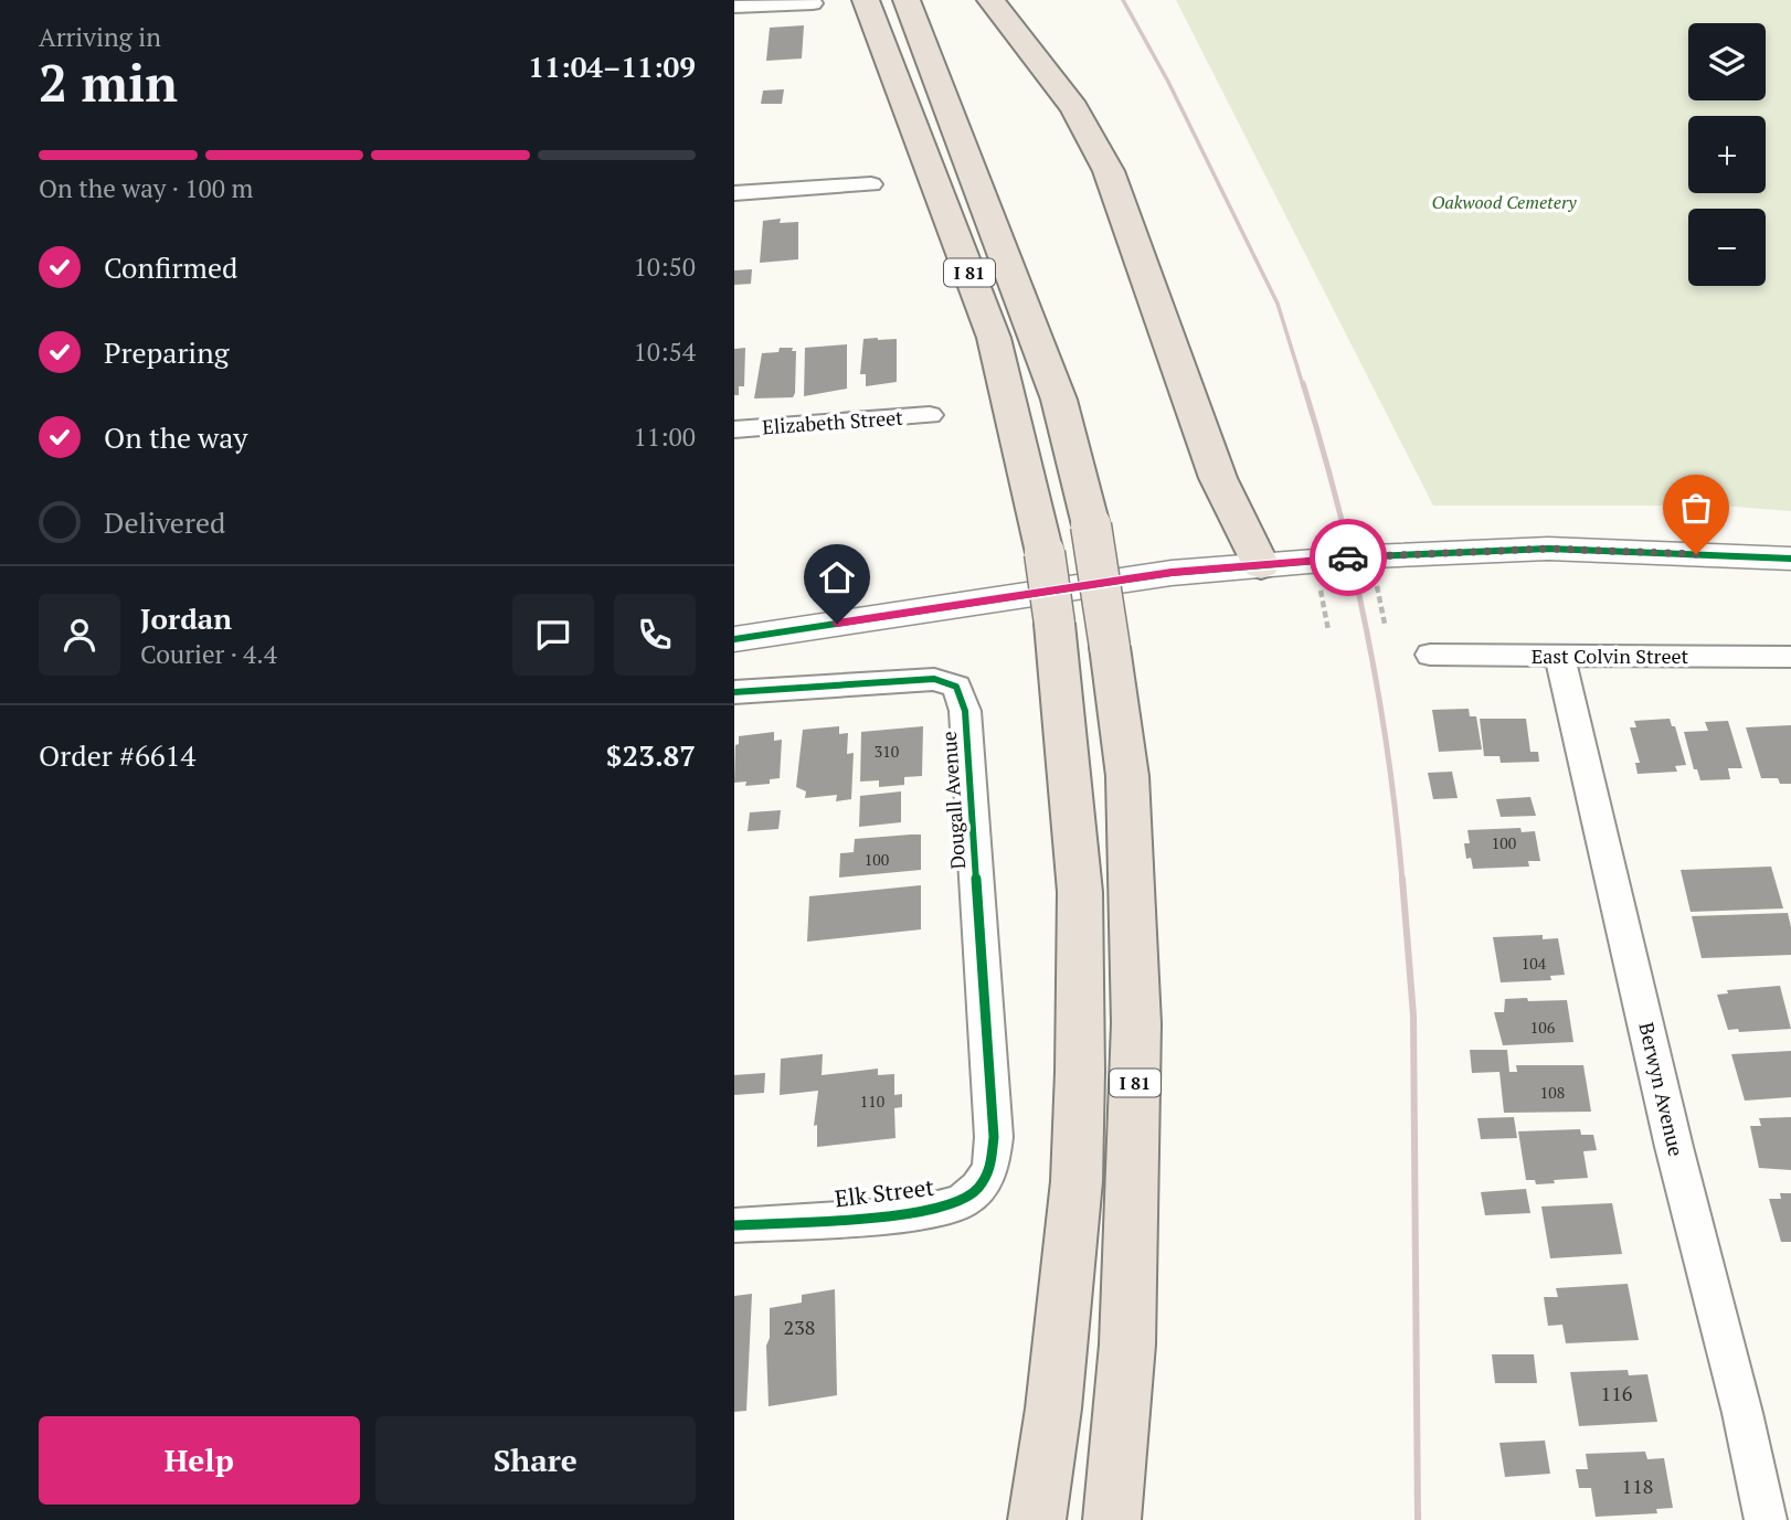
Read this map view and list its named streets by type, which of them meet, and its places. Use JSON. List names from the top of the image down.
{
  "streets": {
    "highway": ["I 81"],
    "street": [
      "Elizabeth Street",
      "East Colvin Street",
      "Dougall Avenue",
      "Berwyn Avenue",
      "Elk Street"
    ]
  },
  "crossings": [
    ["East Colvin Street", "Berwyn Avenue"],
    ["Dougall Avenue", "Elk Street"]
  ],
  "parks": ["Oakwood Cemetery"],
  "house_numbers": [
    "310",
    "100",
    "100",
    "104",
    "106",
    "108",
    "110",
    "238",
    "116",
    "118"
  ],
  "page": {
    "heading": ["2 min", "Arriving in", "11:04–11:09"],
    "panel": [
      "Jordan",
      "Courier · 4.4",
      "Order #6614",
      "$23.87"
    ],
    "map_buttons": ["+", "−"],
    "bar": "On the way · 100 m",
    "list": [
      ["Confirmed", "10:50"],
      ["Preparing", "10:54"],
      ["On the way", "11:00"],
      "Delivered"
    ],
    "buttons": ["Help", "Share"]
  }
}
